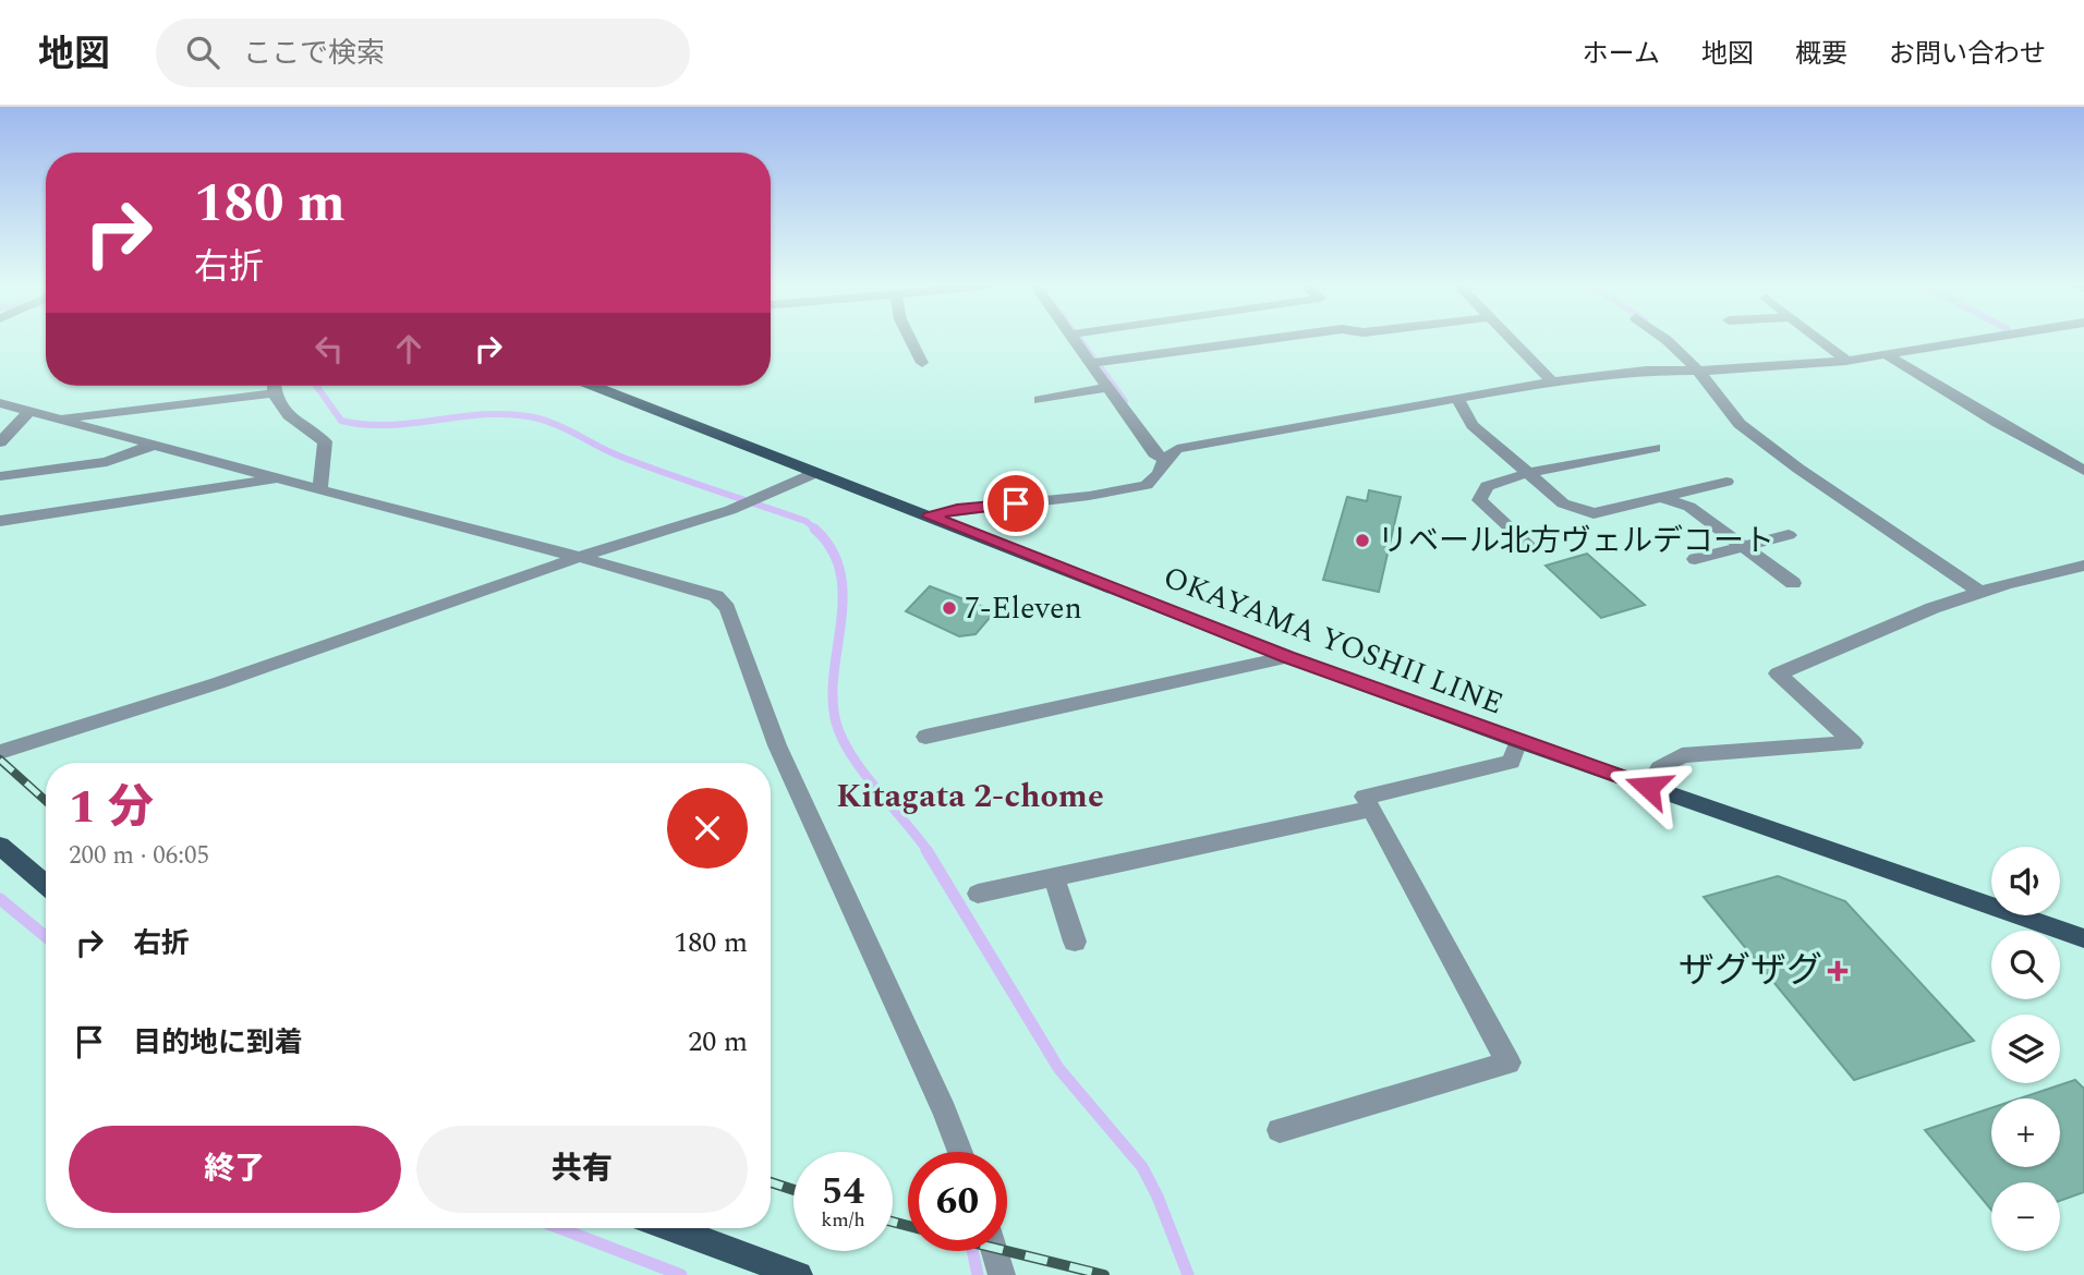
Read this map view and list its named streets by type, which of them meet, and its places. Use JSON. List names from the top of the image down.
{
  "streets": {
    "main road": ["OKAYAMA YOSHII LINE"]
  },
  "districts": ["Kitagata 2-chome"],
  "places": {
    "other": ["リベール北方ヴェルデコート", "7-Eleven"],
    "health": ["ザグザグ"]
  },
  "page": {
    "header": "地図",
    "search": "ここで検索",
    "nav": [
      "ホーム",
      "地図",
      "概要",
      "お問い合わせ"
    ],
    "turn": ["180 m", "右折"],
    "heading": ["1 分", "200 m · 06:05"],
    "map_buttons": ["+", "−"],
    "list": [
      {
        "name": "右折",
        "value": "180 m"
      },
      {
        "name": "目的地に到着",
        "value": "20 m"
      }
    ],
    "buttons": ["終了", "共有"],
    "speed": "54 km/h",
    "limit": "60"
  }
}
